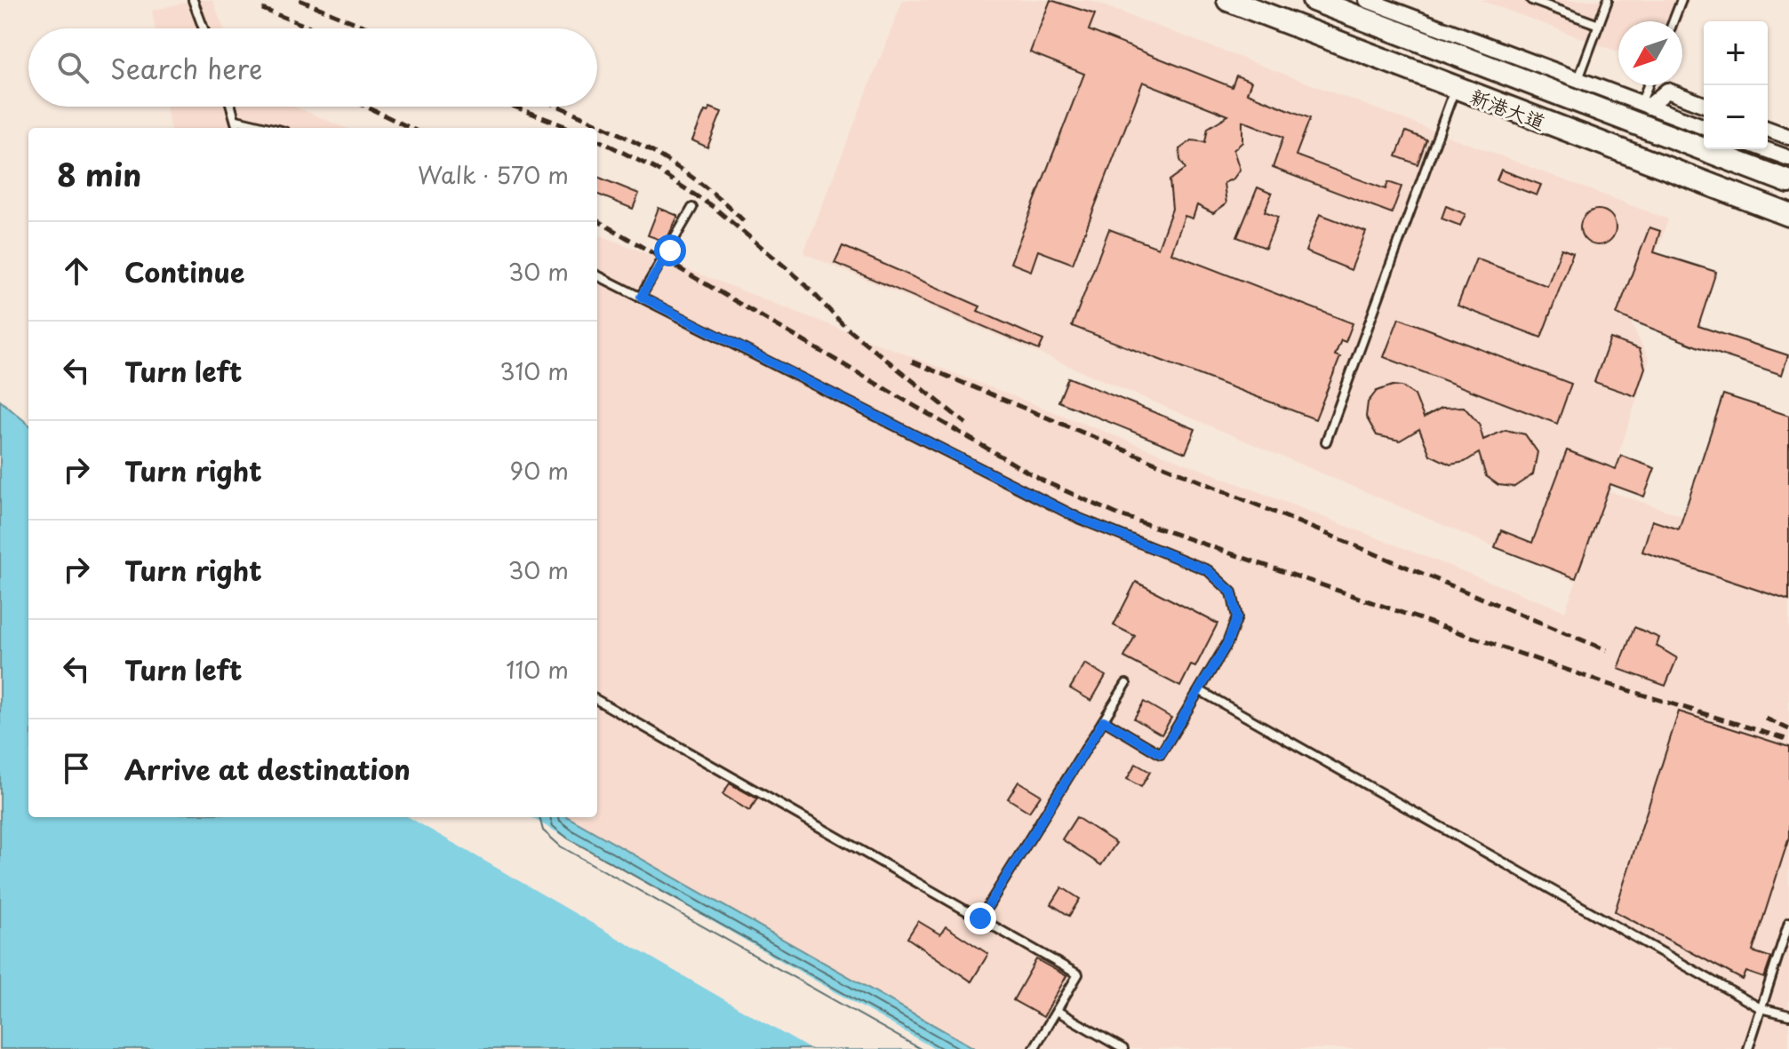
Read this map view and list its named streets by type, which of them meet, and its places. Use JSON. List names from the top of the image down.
{
  "streets": {
    "main road": ["新港大道"]
  },
  "north": "bottom left",
  "page": {
    "map_buttons": ["+", "−"],
    "search": "Search here",
    "heading": ["8 min", "Walk · 570 m"],
    "list": [
      ["Continue", "30 m"],
      ["Turn left", "310 m"],
      ["Turn right", "90 m"],
      ["Turn right", "30 m"],
      ["Turn left", "110 m"],
      "Arrive at destination"
    ]
  }
}
